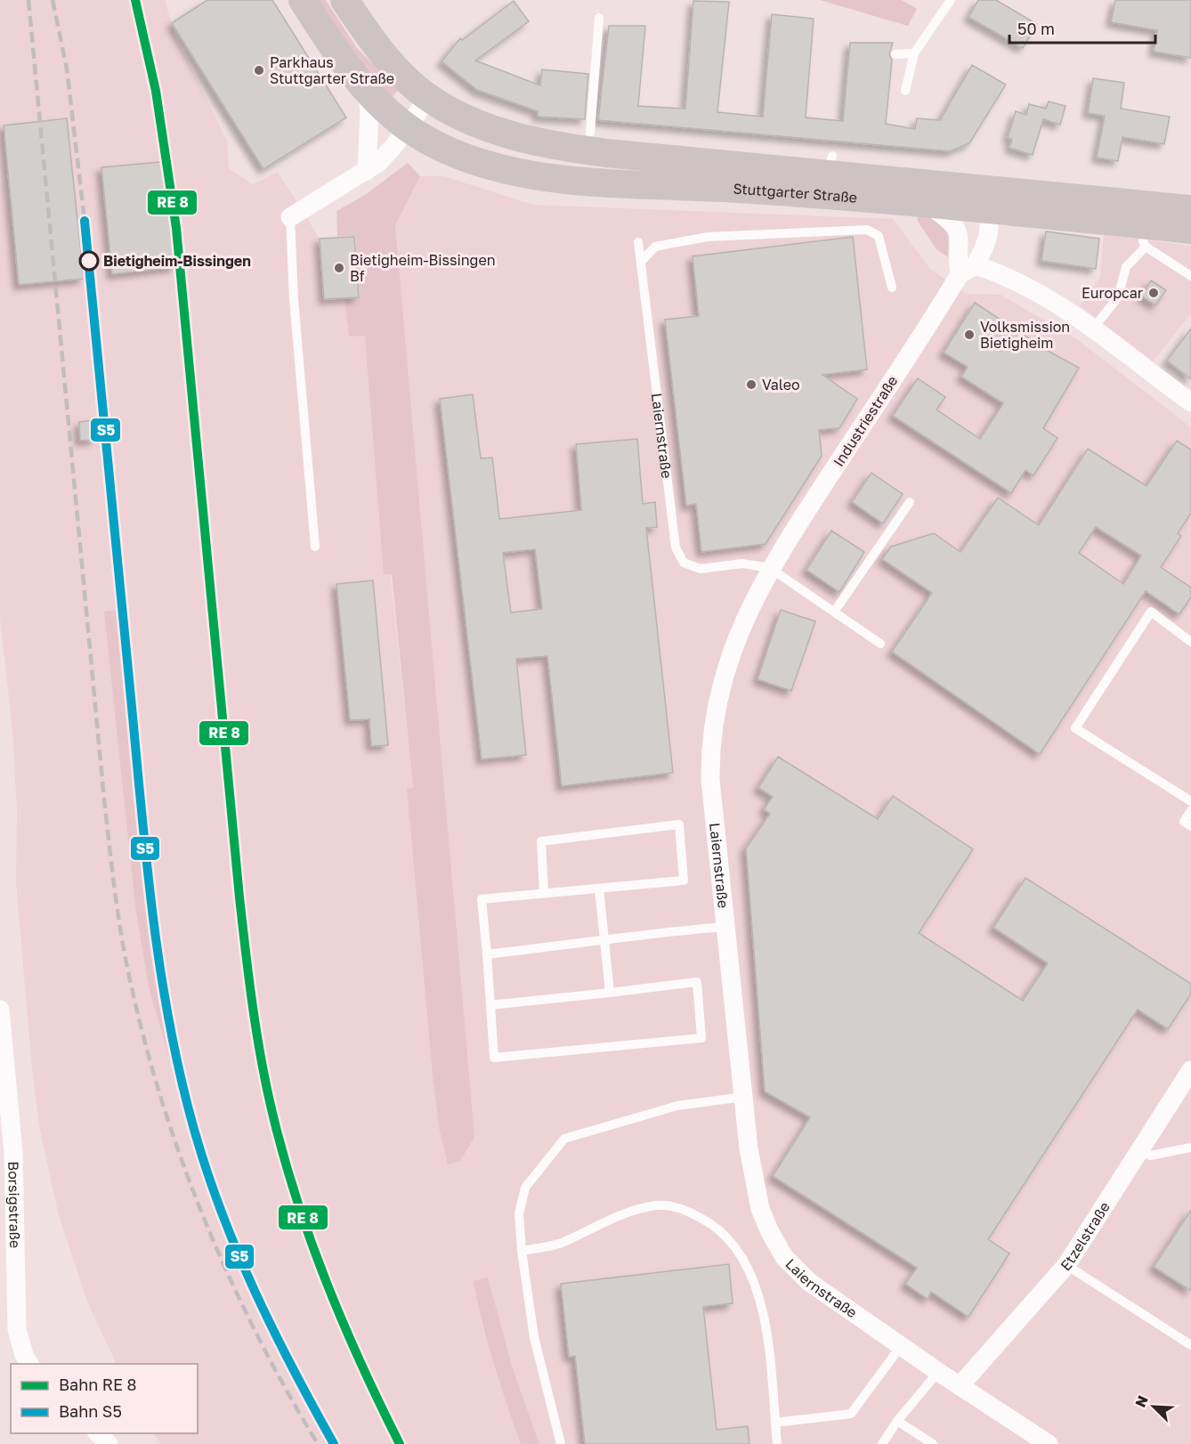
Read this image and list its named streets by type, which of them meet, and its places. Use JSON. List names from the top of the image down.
{
  "streets": {
    "main road": ["Stuttgarter Straße"],
    "street": [
      "Industriestraße",
      "Laiernstraße",
      "Borsigstraße",
      "Etzelstraße"
    ]
  },
  "crossings": [
    ["Stuttgarter Straße", "Industriestraße"],
    ["Industriestraße", "Laiernstraße"],
    ["Laiernstraße", "Etzelstraße"]
  ],
  "places": [
    "Parkhaus Stuttgarter Straße",
    "Bietigheim-Bissingen",
    "Bietigheim-Bissingen Bf",
    "Europcar",
    "Volksmission Bietigheim",
    "Valeo"
  ],
  "lines": ["rail line S5"],
  "legend": ["Bahn RE 8", "Bahn S5"],
  "scale_bar": "50 m",
  "north": "top left"
}
